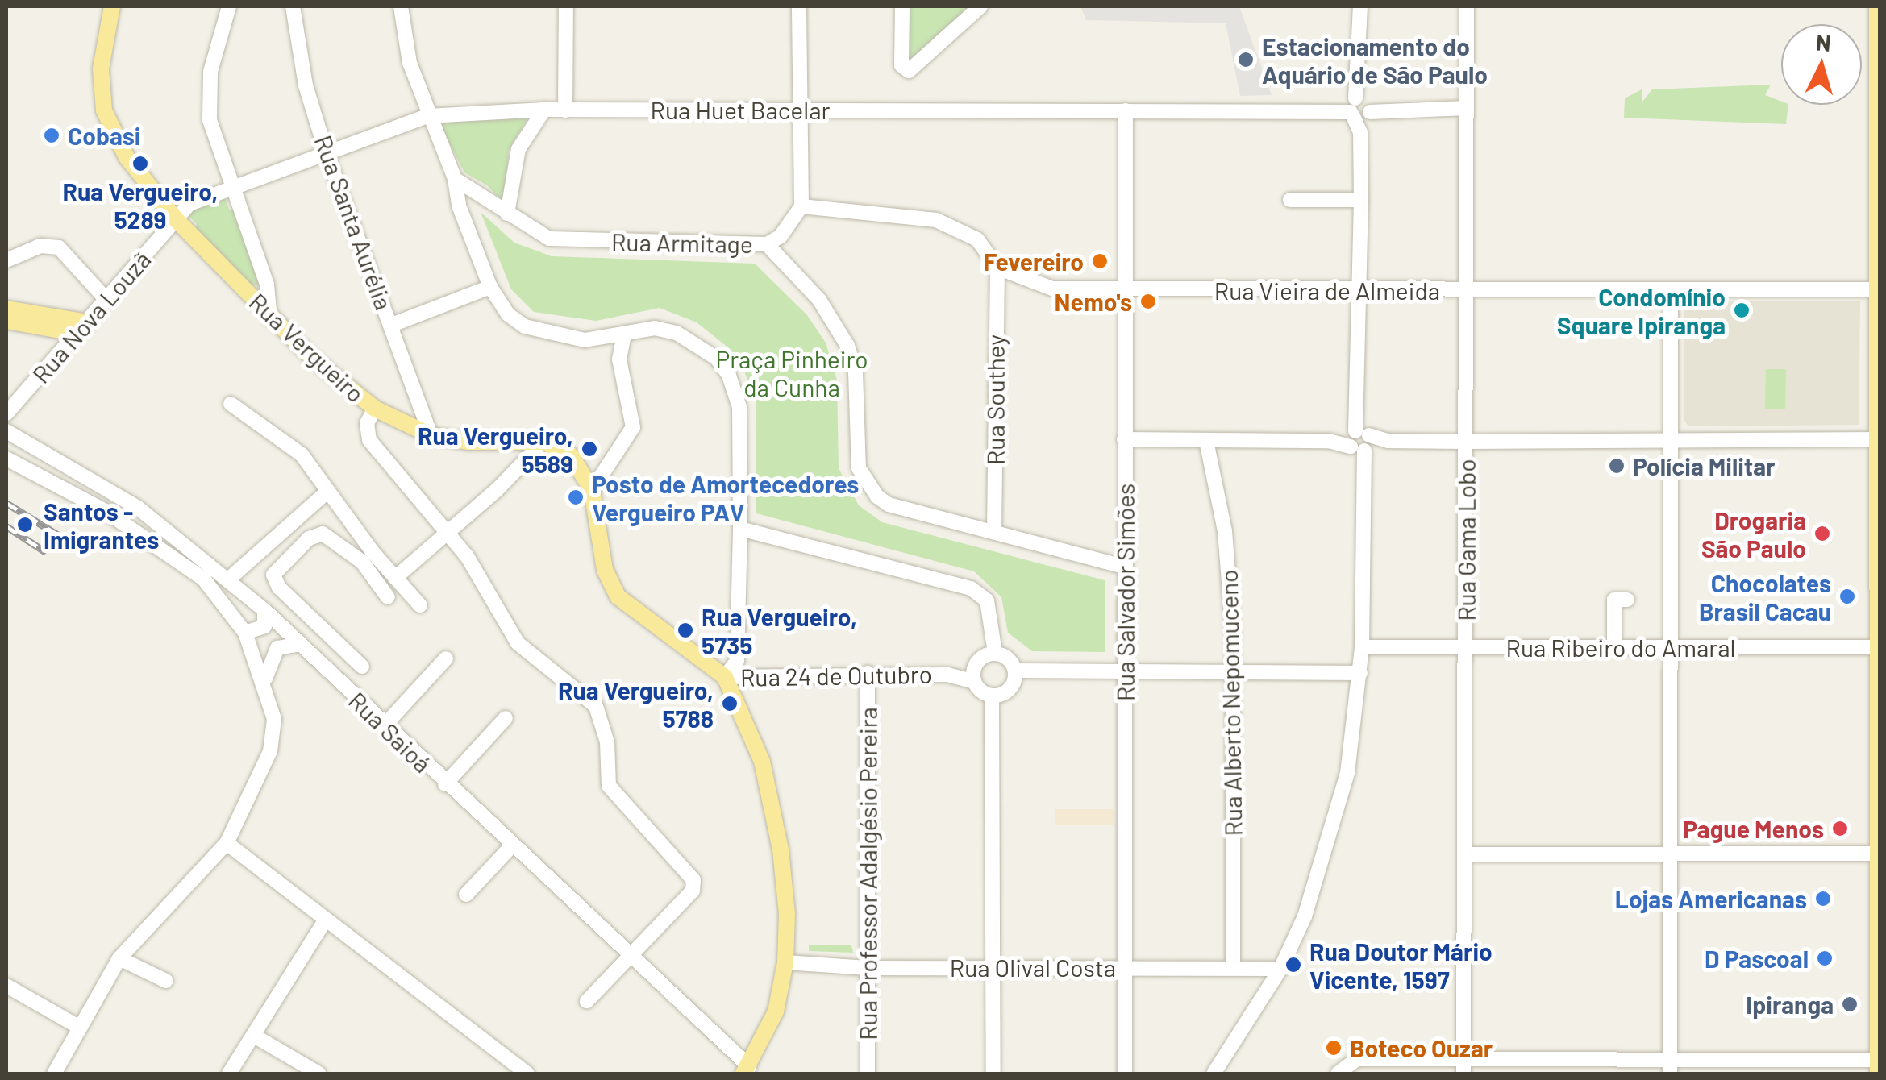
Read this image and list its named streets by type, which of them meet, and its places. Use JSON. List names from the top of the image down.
{
  "streets": {
    "main road": ["Rua Vergueiro"],
    "street": [
      "Rua Huet Bacelar",
      "Rua Santa Aurélia",
      "Rua Armitage",
      "Rua Vieira de Almeida",
      "Rua Nova Louzã",
      "Rua Southey",
      "Rua Gama Lobo",
      "Rua Salvador Simões",
      "Rua Ribeiro do Amaral",
      "Rua 24 de Outubro",
      "Rua Alberto Nepomuceno",
      "Rua Saioá",
      "Rua Professor Adalgésio Pereira",
      "Rua Olival Costa"
    ]
  },
  "crossings": [
    ["Rua Huet Bacelar", "Rua Santa Aurélia"],
    ["Rua Huet Bacelar", "Rua Nova Louzã"],
    ["Rua Huet Bacelar", "Rua Vergueiro"],
    ["Rua Huet Bacelar", "Rua Gama Lobo"],
    ["Rua Huet Bacelar", "Rua Salvador Simões"],
    ["Rua Santa Aurélia", "Rua Vergueiro"],
    ["Rua Armitage", "Rua Southey"],
    ["Rua Armitage", "Rua Salvador Simões"],
    ["Rua Vieira de Almeida", "Rua Southey"],
    ["Rua Vieira de Almeida", "Rua Gama Lobo"],
    ["Rua Vieira de Almeida", "Rua Salvador Simões"],
    ["Rua Nova Louzã", "Rua Vergueiro"],
    ["Rua Gama Lobo", "Rua Ribeiro do Amaral"],
    ["Rua Salvador Simões", "Rua Olival Costa"],
    ["Rua 24 de Outubro", "Rua Professor Adalgésio Pereira"],
    ["Rua Alberto Nepomuceno", "Rua Olival Costa"],
    ["Rua Professor Adalgésio Pereira", "Rua Olival Costa"]
  ],
  "parks": ["Praça Pinheiro da Cunha"],
  "places": [
    "Estacionamento do Aquário de São Paulo",
    "Cobasi",
    "Rua Vergueiro, 5289",
    "Fevereiro",
    "Nemo's",
    "Condomínio Square Ipiranga",
    "Rua Vergueiro, 5589",
    "Polícia Militar",
    "Posto de Amortecedores Vergueiro PAV",
    "Santos - Imigrantes",
    "Drogaria São Paulo",
    "Chocolates Brasil Cacau",
    "Rua Vergueiro, 5735",
    "Rua Vergueiro, 5788",
    "Pague Menos",
    "Lojas Americanas",
    "D Pascoal",
    "Rua Doutor Mário Vicente, 1597",
    "Ipiranga",
    "Boteco Ouzar"
  ],
  "north": "top"
}
